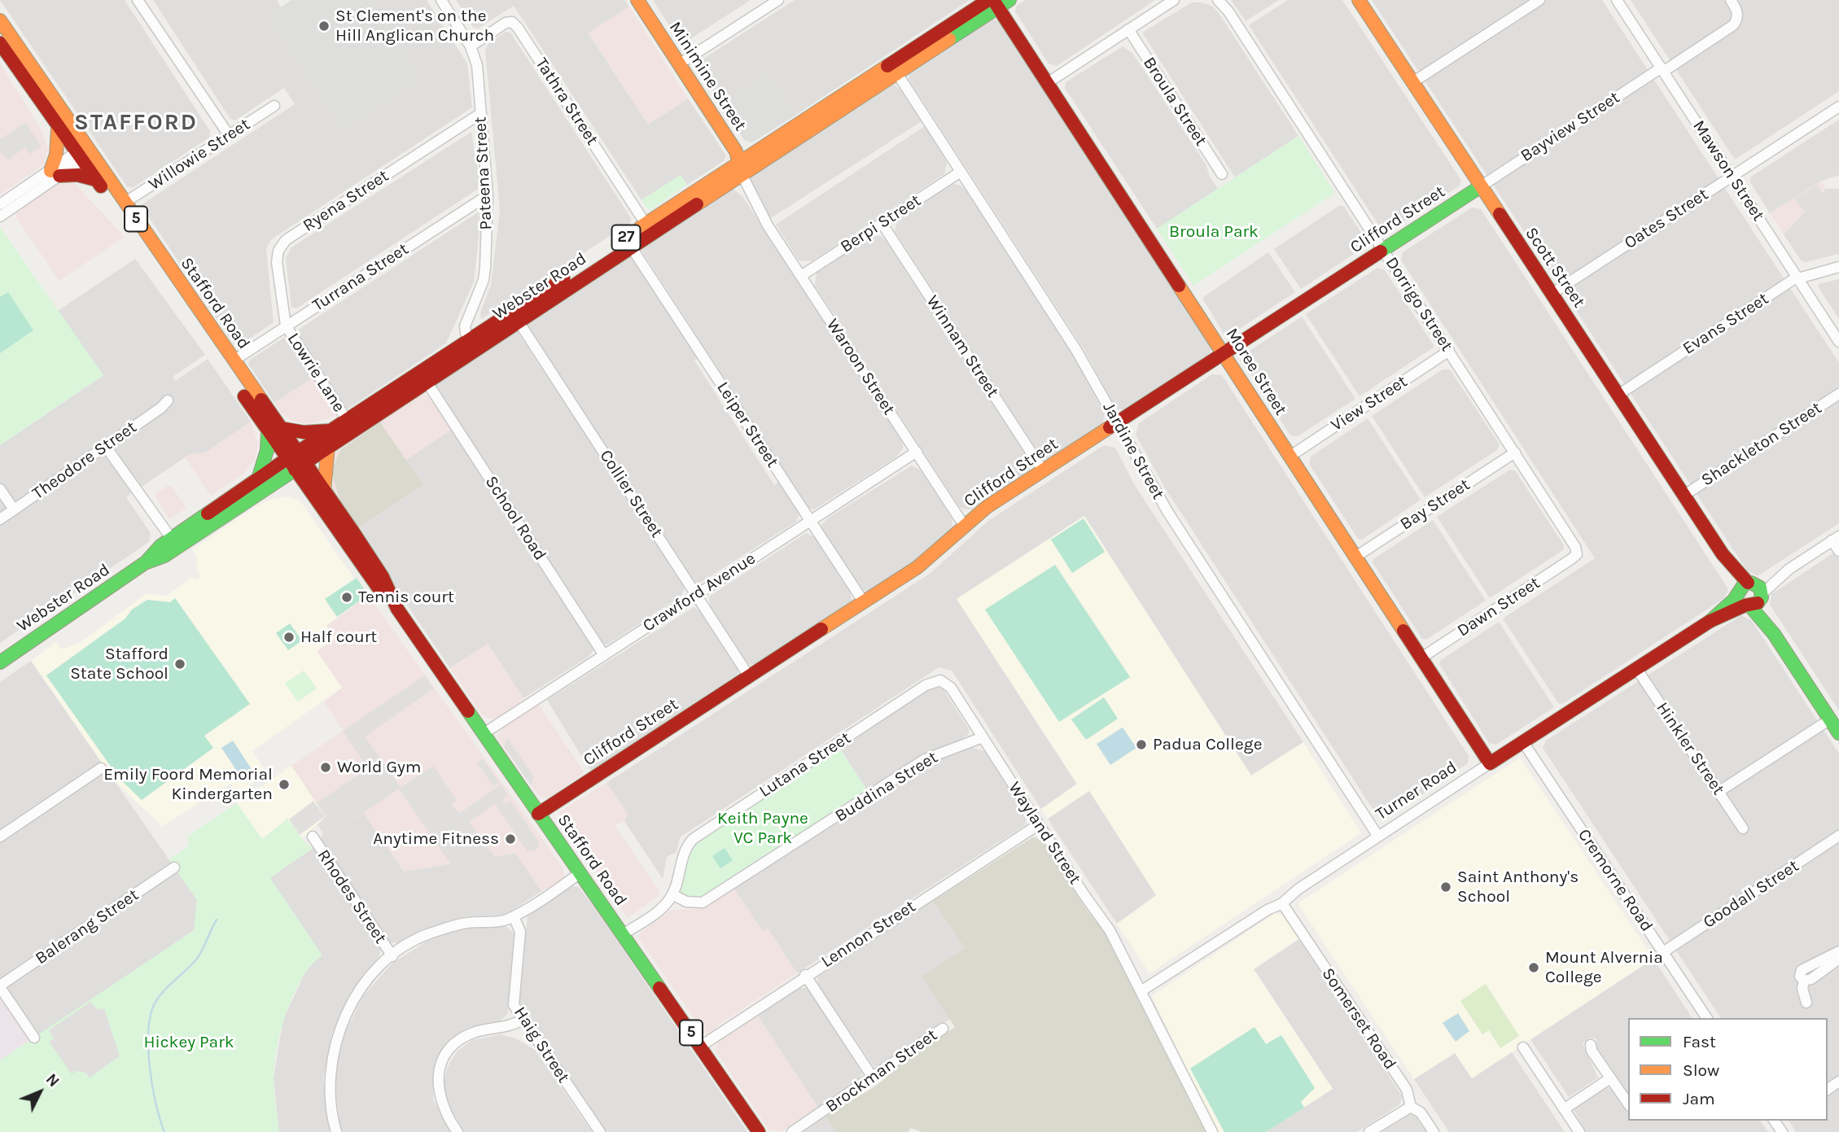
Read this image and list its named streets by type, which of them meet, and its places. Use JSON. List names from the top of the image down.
{
  "streets": {
    "main road": [
      "Minimine Street",
      "5",
      "Clifford Street",
      "27",
      "Scott Street",
      "Webster Road",
      "Stafford Road",
      "Moree Street",
      "Turner Road"
    ],
    "street": [
      "Tathra Street",
      "Broula Street",
      "Bayview Street",
      "Willowie Street",
      "Mawson Street",
      "Pateena Street",
      "Ryena Street",
      "Oates Street",
      "Berpi Street",
      "Turrana Street",
      "Dorrigo Street",
      "Evans Street",
      "Winnam Street",
      "Waroon Street",
      "Lowrie Lane",
      "View Street",
      "Leiper Street",
      "Shackleton Street",
      "Jardine Street",
      "Theodore Street",
      "Collier Street",
      "Bay Street",
      "School Road",
      "Crawford Avenue",
      "Dawn Street",
      "Hinkler Street",
      "Lutana Street",
      "Buddina Street",
      "Wayland Street",
      "Cremorne Road",
      "Goodall Street",
      "Rhodes Street",
      "Balerang Street",
      "Lennon Street",
      "Somerset Road",
      "Haig Street",
      "Brockman Street"
    ]
  },
  "crossings": [
    ["Minimine Street", "Webster Road"],
    ["Minimine Street", "Waroon Street"],
    ["Tathra Street", "Pateena Street"],
    ["Tathra Street", "Webster Road"],
    ["Bayview Street", "Mawson Street"],
    ["Bayview Street", "Clifford Street"],
    ["Bayview Street", "Scott Street"],
    ["Willowie Street", "Stafford Road"],
    ["Mawson Street", "Oates Street"],
    ["Mawson Street", "Evans Street"],
    ["Pateena Street", "Ryena Street"],
    ["Pateena Street", "Turrana Street"],
    ["Pateena Street", "Webster Road"],
    ["Ryena Street", "Turrana Street"],
    ["Ryena Street", "Lowrie Lane"],
    ["Oates Street", "Scott Street"],
    ["Clifford Street", "Scott Street"],
    ["Clifford Street", "Stafford Road"],
    ["Clifford Street", "Dorrigo Street"],
    ["Clifford Street", "Winnam Street"],
    ["Clifford Street", "Waroon Street"],
    ["Clifford Street", "Moree Street"],
    ["Clifford Street", "Leiper Street"],
    ["Clifford Street", "Jardine Street"],
    ["Clifford Street", "Collier Street"],
    ["Berpi Street", "Winnam Street"],
    ["Berpi Street", "Waroon Street"],
    ["Berpi Street", "Jardine Street"],
    ["Scott Street", "Evans Street"],
    ["Scott Street", "Shackleton Street"],
    ["Scott Street", "Turner Road"],
    ["Turrana Street", "Stafford Road"],
    ["Turrana Street", "Lowrie Lane"],
    ["Webster Road", "Stafford Road"],
    ["Webster Road", "Waroon Street"],
    ["Webster Road", "Moree Street"],
    ["Webster Road", "Lowrie Lane"],
    ["Webster Road", "Leiper Street"],
    ["Webster Road", "Jardine Street"],
    ["Webster Road", "Collier Street"],
    ["Webster Road", "School Road"],
    ["Stafford Road", "Crawford Avenue"],
    ["Stafford Road", "Lennon Street"],
    ["Dorrigo Street", "View Street"],
    ["Dorrigo Street", "Bay Street"],
    ["Dorrigo Street", "Dawn Street"],
    ["Waroon Street", "Crawford Avenue"],
    ["Moree Street", "View Street"],
    ["Moree Street", "Bay Street"],
    ["Moree Street", "Dawn Street"],
    ["Moree Street", "Turner Road"],
    ["Leiper Street", "Crawford Avenue"],
    ["Jardine Street", "Turner Road"],
    ["Collier Street", "Crawford Avenue"],
    ["School Road", "Crawford Avenue"],
    ["Hinkler Street", "Turner Road"],
    ["Lutana Street", "Buddina Street"],
    ["Lutana Street", "Wayland Street"],
    ["Buddina Street", "Wayland Street"],
    ["Turner Road", "Wayland Street"],
    ["Turner Road", "Cremorne Road"],
    ["Turner Road", "Somerset Road"],
    ["Wayland Street", "Lennon Street"],
    ["Cremorne Road", "Goodall Street"]
  ],
  "districts": ["STAFFORD"],
  "parks": ["Broula Park", "Keith Payne VC Park", "Hickey Park"],
  "places": [
    "St Clement's on the Hill Anglican Church",
    "Tennis court",
    "Half court",
    "Stafford State School",
    "Padua College",
    "World Gym",
    "Emily Foord Memorial Kindergarten",
    "Anytime Fitness",
    "Saint Anthony's School",
    "Mount Alvernia College"
  ],
  "legend": ["Fast", "Slow", "Jam"],
  "north": "top right"
}
